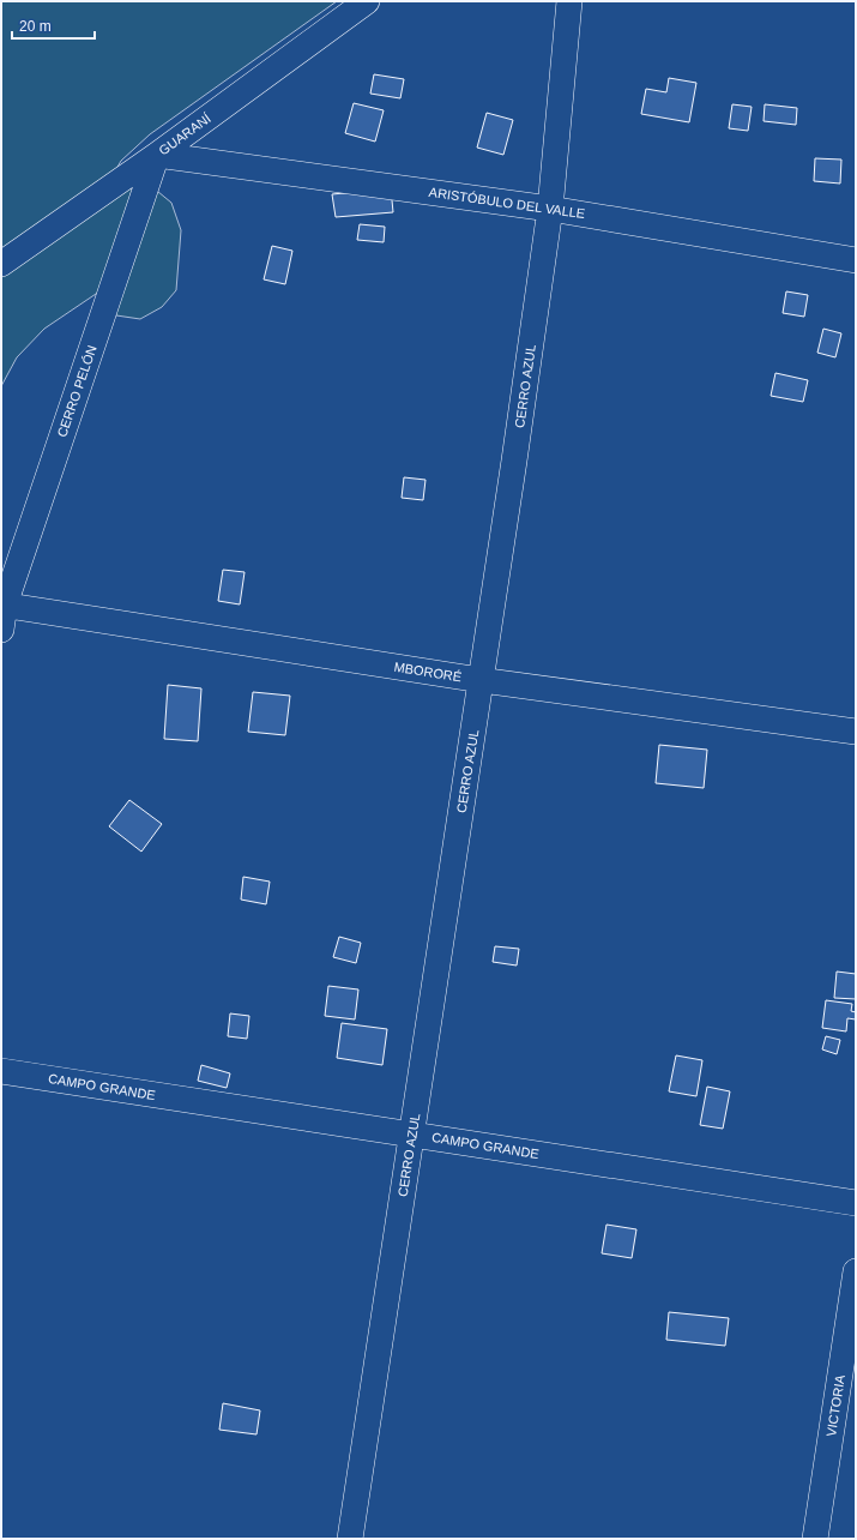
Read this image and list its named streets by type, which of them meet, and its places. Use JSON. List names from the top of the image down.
{
  "streets": {
    "street": [
      "GUARANÍ",
      "ARISTÓBULO DEL VALLE",
      "CERRO AZUL",
      "CERRO PELÓN",
      "MBORORÉ",
      "CAMPO GRANDE",
      "VICTORIA"
    ]
  },
  "crossings": [
    ["GUARANÍ", "ARISTÓBULO DEL VALLE"],
    ["GUARANÍ", "CERRO PELÓN"],
    ["ARISTÓBULO DEL VALLE", "CERRO AZUL"],
    ["ARISTÓBULO DEL VALLE", "CERRO PELÓN"],
    ["CERRO AZUL", "MBORORÉ"],
    ["CERRO AZUL", "CAMPO GRANDE"],
    ["CERRO PELÓN", "MBORORÉ"]
  ],
  "scale_bar": "20 m"
}
